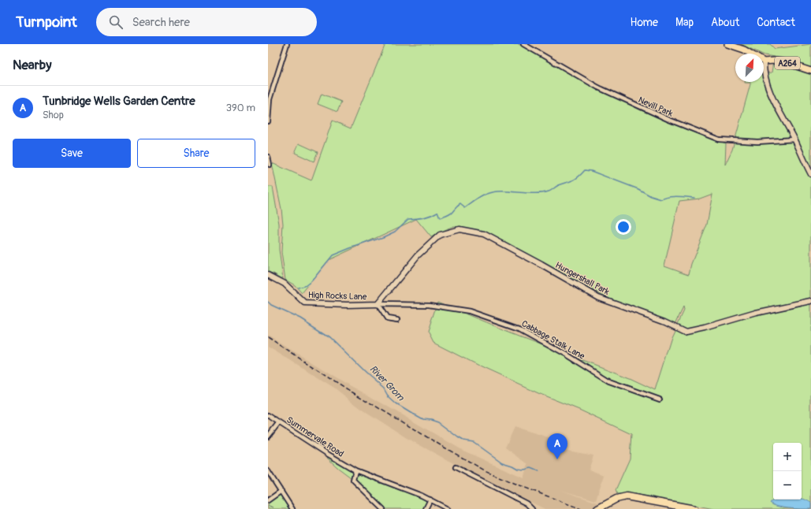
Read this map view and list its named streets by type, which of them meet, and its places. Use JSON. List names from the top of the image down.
{
  "streets": {
    "main road": ["A264"],
    "street": [
      "Nevill Park",
      "Hungershall Park",
      "High Rocks Lane",
      "Cabbage Stalk Lane",
      "Summervale Road"
    ]
  },
  "crossings": [
    ["Hungershall Park", "High Rocks Lane"],
    ["Hungershall Park", "Cabbage Stalk Lane"],
    ["High Rocks Lane", "Cabbage Stalk Lane"]
  ],
  "water": ["River Grom"],
  "north": "top right",
  "page": {
    "header": "Turnpoint",
    "search": "Search here",
    "nav": [
      "Home",
      "Map",
      "About",
      "Contact"
    ],
    "heading": "Nearby",
    "list": [
      {
        "mark": "A",
        "name": "Tunbridge Wells Garden Centre",
        "note": "Shop",
        "value": "390 m"
      }
    ],
    "buttons": ["Save", "Share"],
    "pins": "A",
    "map_buttons": ["+", "−"]
  }
}
